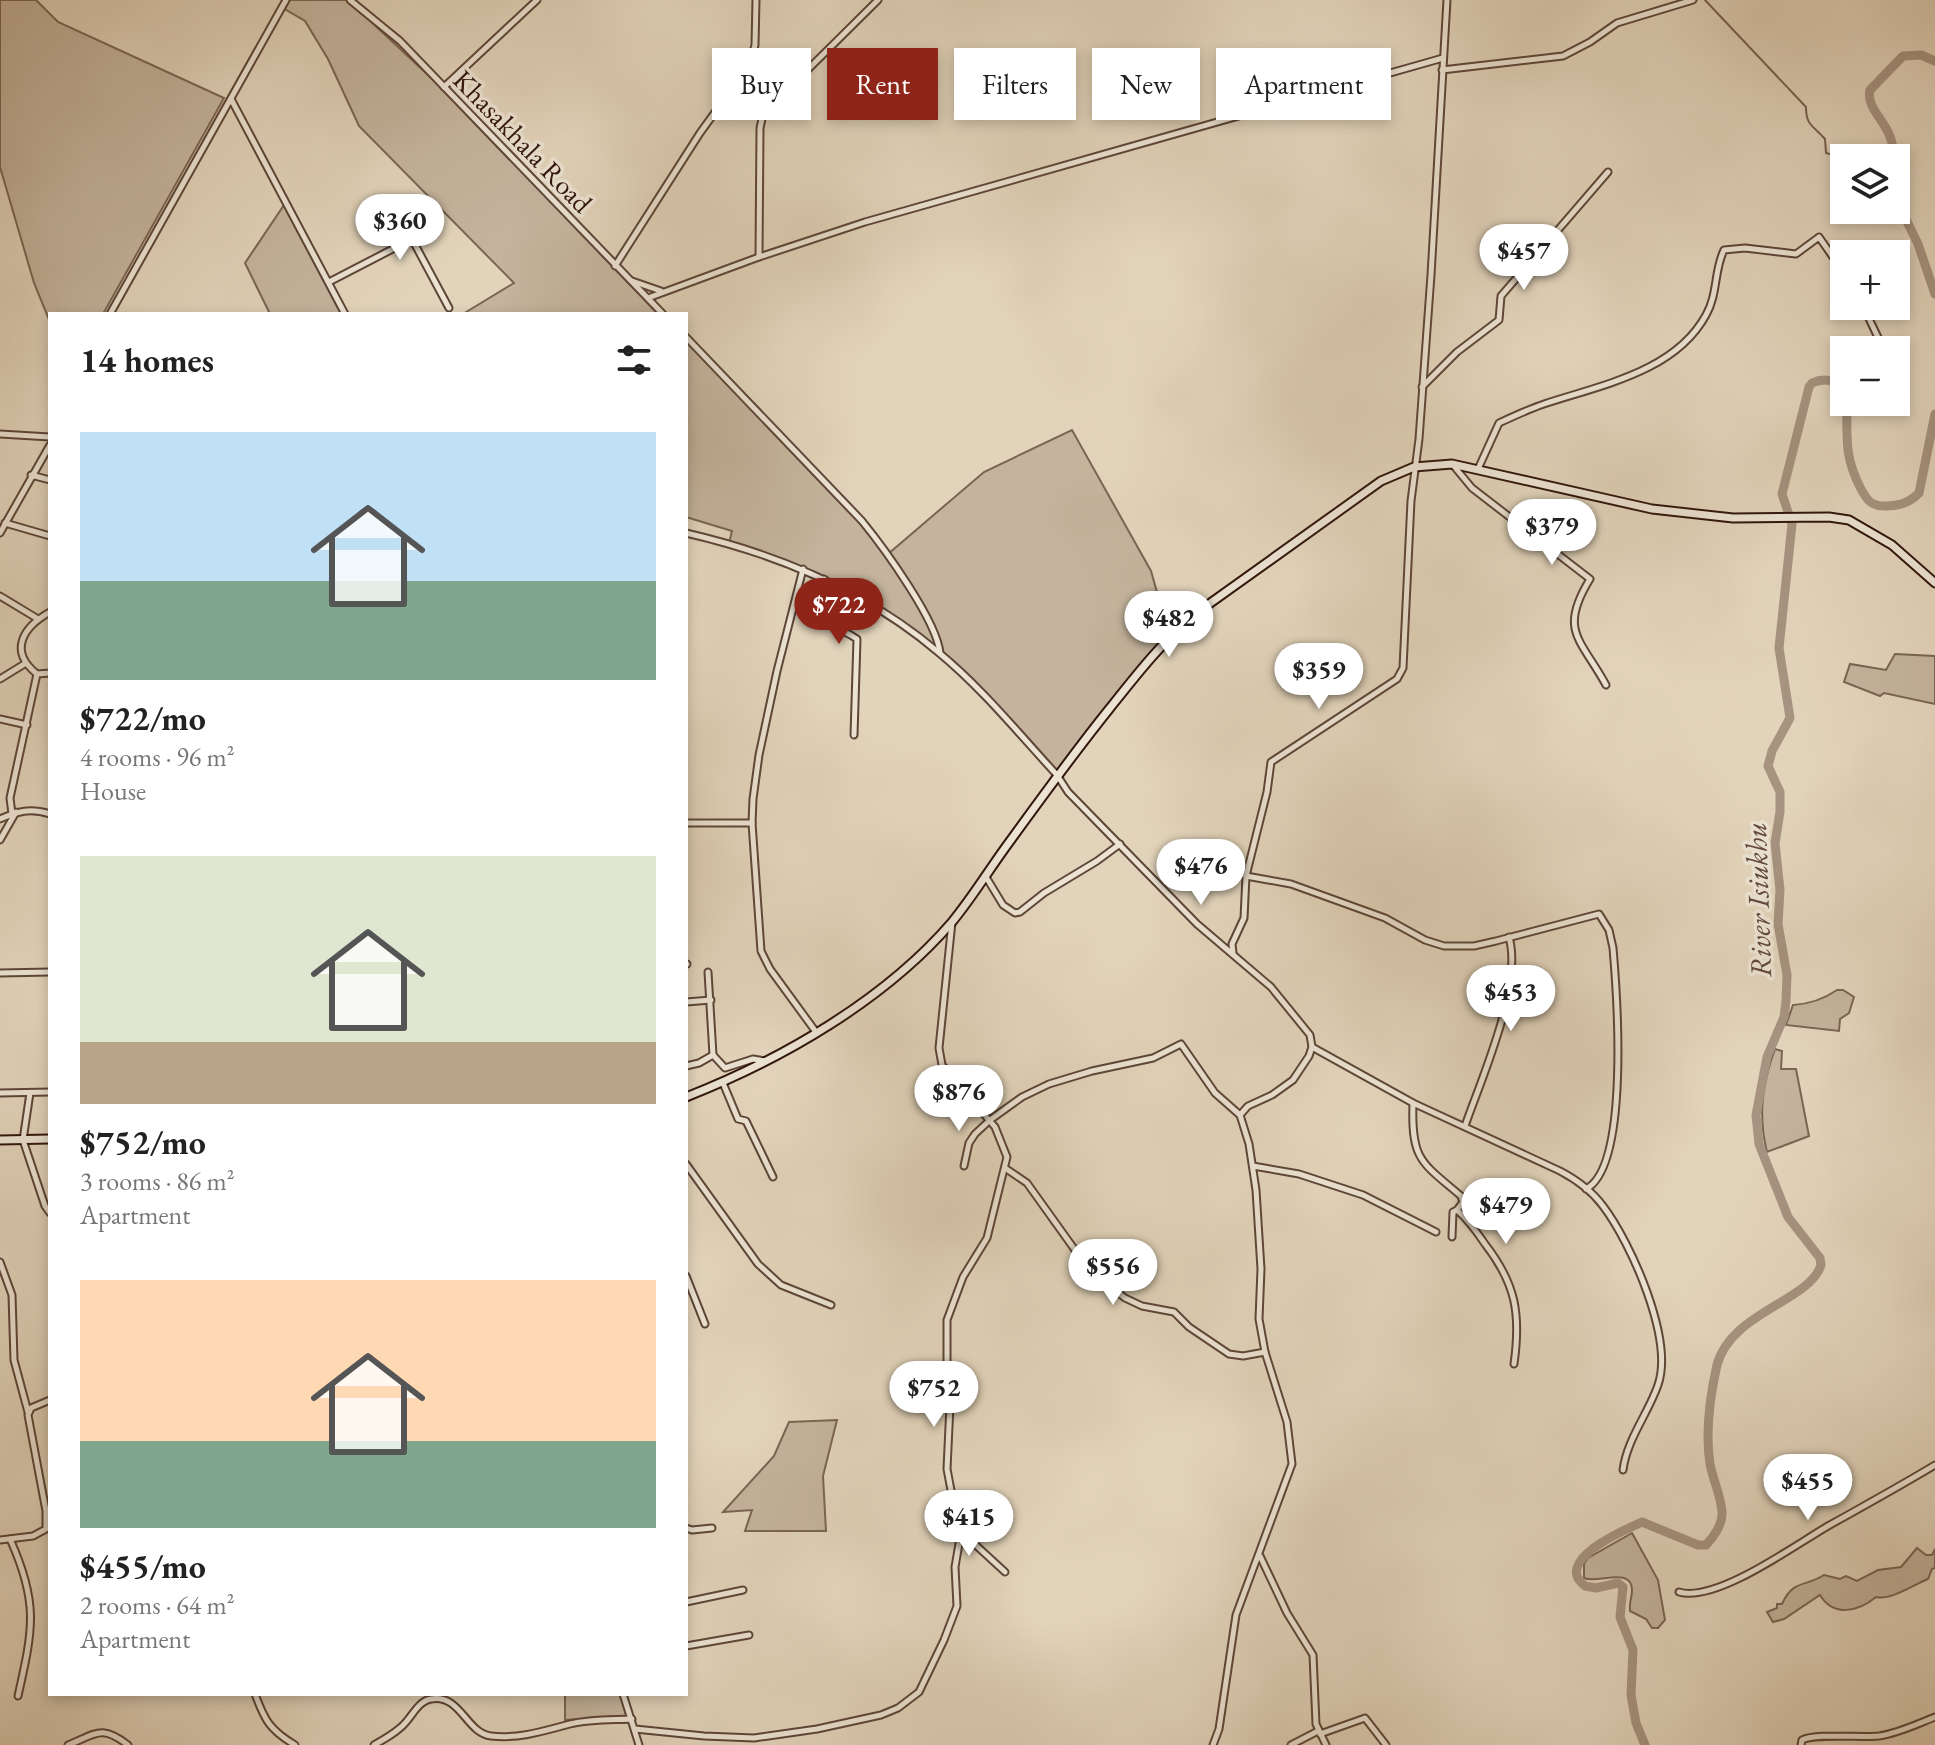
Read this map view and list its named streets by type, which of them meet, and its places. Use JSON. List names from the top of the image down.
{
  "streets": {
    "street": ["Khasakhala Road"]
  },
  "water": ["River Isiukhu"],
  "page": {
    "chip": [
      "Buy",
      "Rent",
      "Filters",
      "New",
      "Apartment"
    ],
    "map_buttons": ["+", "−"],
    "price": [
      "$360",
      "$457",
      "$379",
      "$722",
      "$482",
      "$359",
      "$476",
      "$453",
      "$876",
      "$479",
      "$556",
      "$752",
      "$455",
      "$415"
    ],
    "heading": "14 homes",
    "list": [
      {
        "name": "$722/mo",
        "note": "4 rooms · 96 m² · House"
      },
      {
        "name": "$752/mo",
        "note": "3 rooms · 86 m² · Apartment"
      },
      {
        "name": "$455/mo",
        "note": "2 rooms · 64 m² · Apartment"
      }
    ]
  }
}
